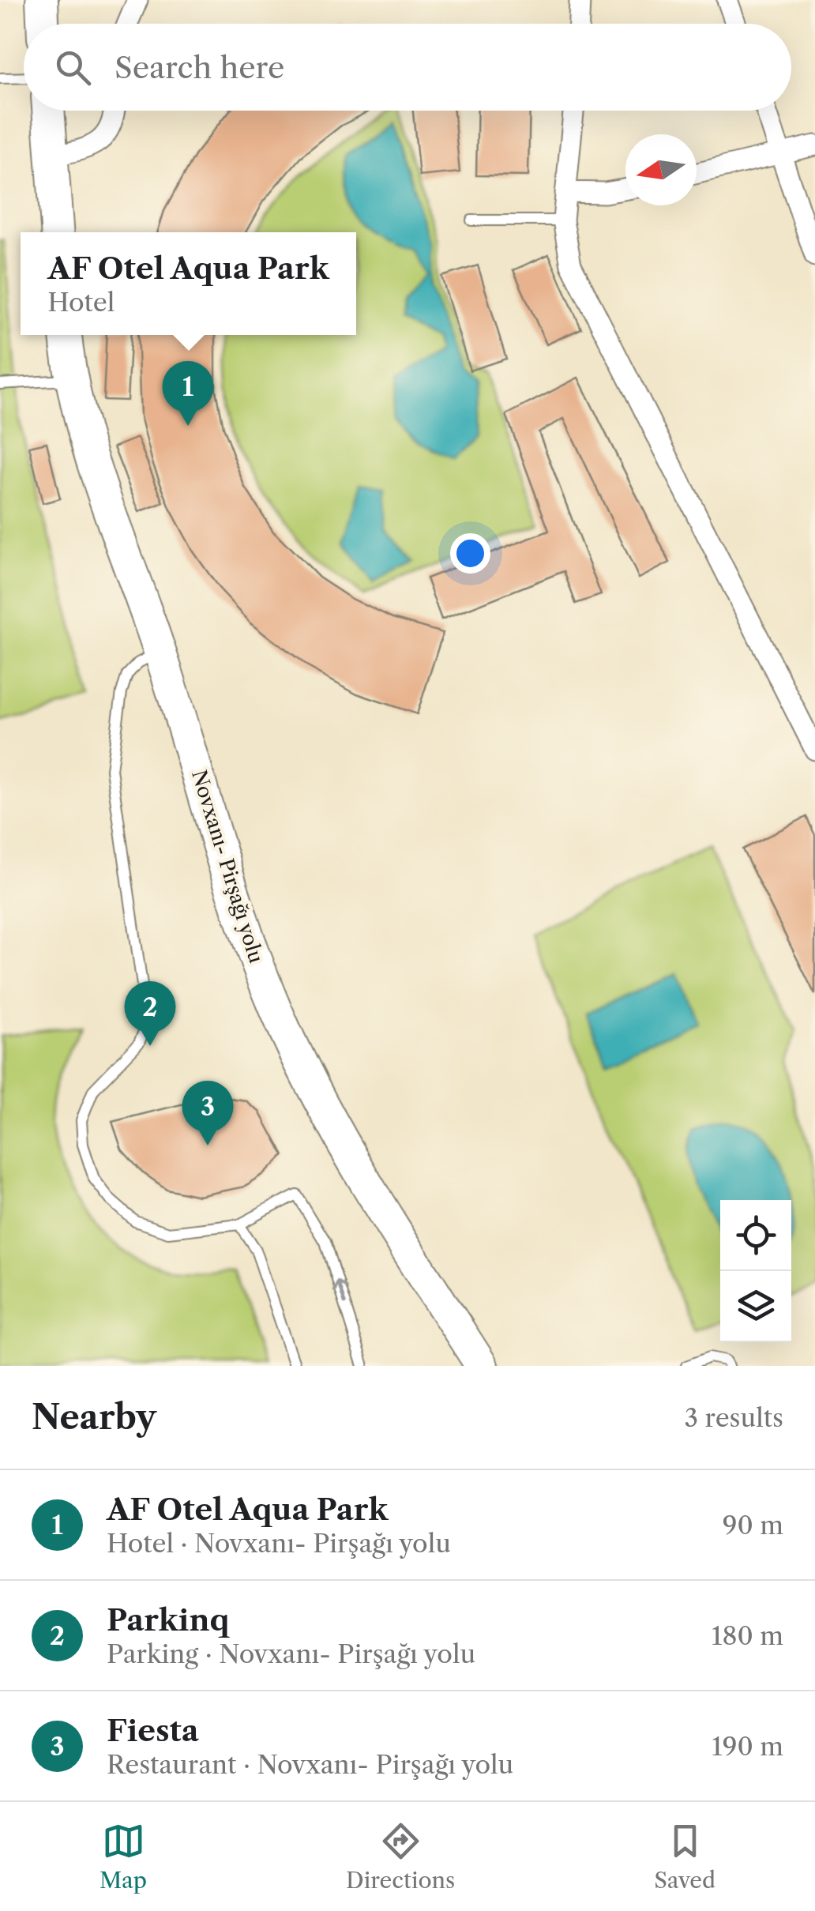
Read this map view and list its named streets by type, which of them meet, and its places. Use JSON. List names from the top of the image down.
{
  "streets": {
    "main road": ["Novxanı- Pirşağı yolu"]
  },
  "north": "left",
  "page": {
    "search": "Search here",
    "popup": ["AF Otel Aqua Park", "Hotel"],
    "pins": ["1", "2", "3"],
    "heading": ["Nearby", "3 results"],
    "list": [
      {
        "mark": "1",
        "name": "AF Otel Aqua Park",
        "note": "Hotel · Novxanı- Pirşağı yolu",
        "value": "90 m"
      },
      {
        "mark": "2",
        "name": "Parkinq",
        "note": "Parking · Novxanı- Pirşağı yolu",
        "value": "180 m"
      },
      {
        "mark": "3",
        "name": "Fiesta",
        "note": "Restaurant · Novxanı- Pirşağı yolu",
        "value": "190 m"
      }
    ],
    "nav": ["Map", "Directions", "Saved"]
  }
}
